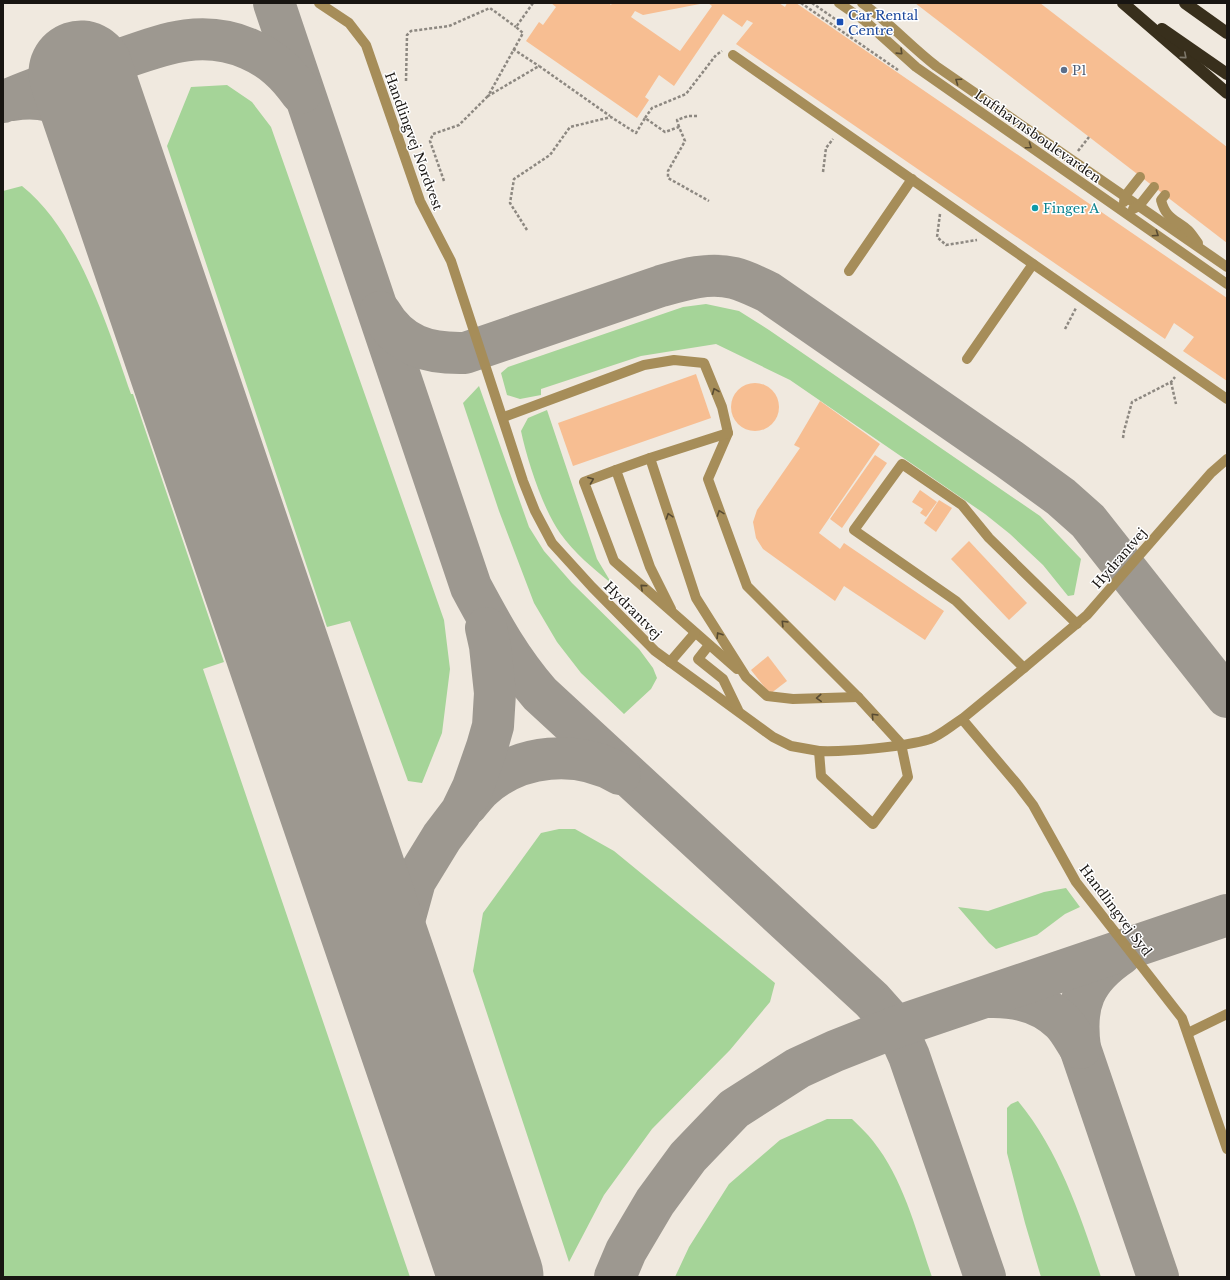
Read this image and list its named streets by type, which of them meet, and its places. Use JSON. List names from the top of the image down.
{
  "streets": {
    "street": [
      "Lufthavnsboulevarden",
      "Handlingvej Nordvest",
      "Hydrantvej",
      "Handlingvej Syd"
    ]
  },
  "crossings": [
    ["Handlingvej Nordvest", "Hydrantvej"],
    ["Hydrantvej", "Handlingvej Syd"]
  ],
  "places": {
    "transit": ["Car Rental Centre"],
    "other": ["P1", "Finger A"]
  }
}
